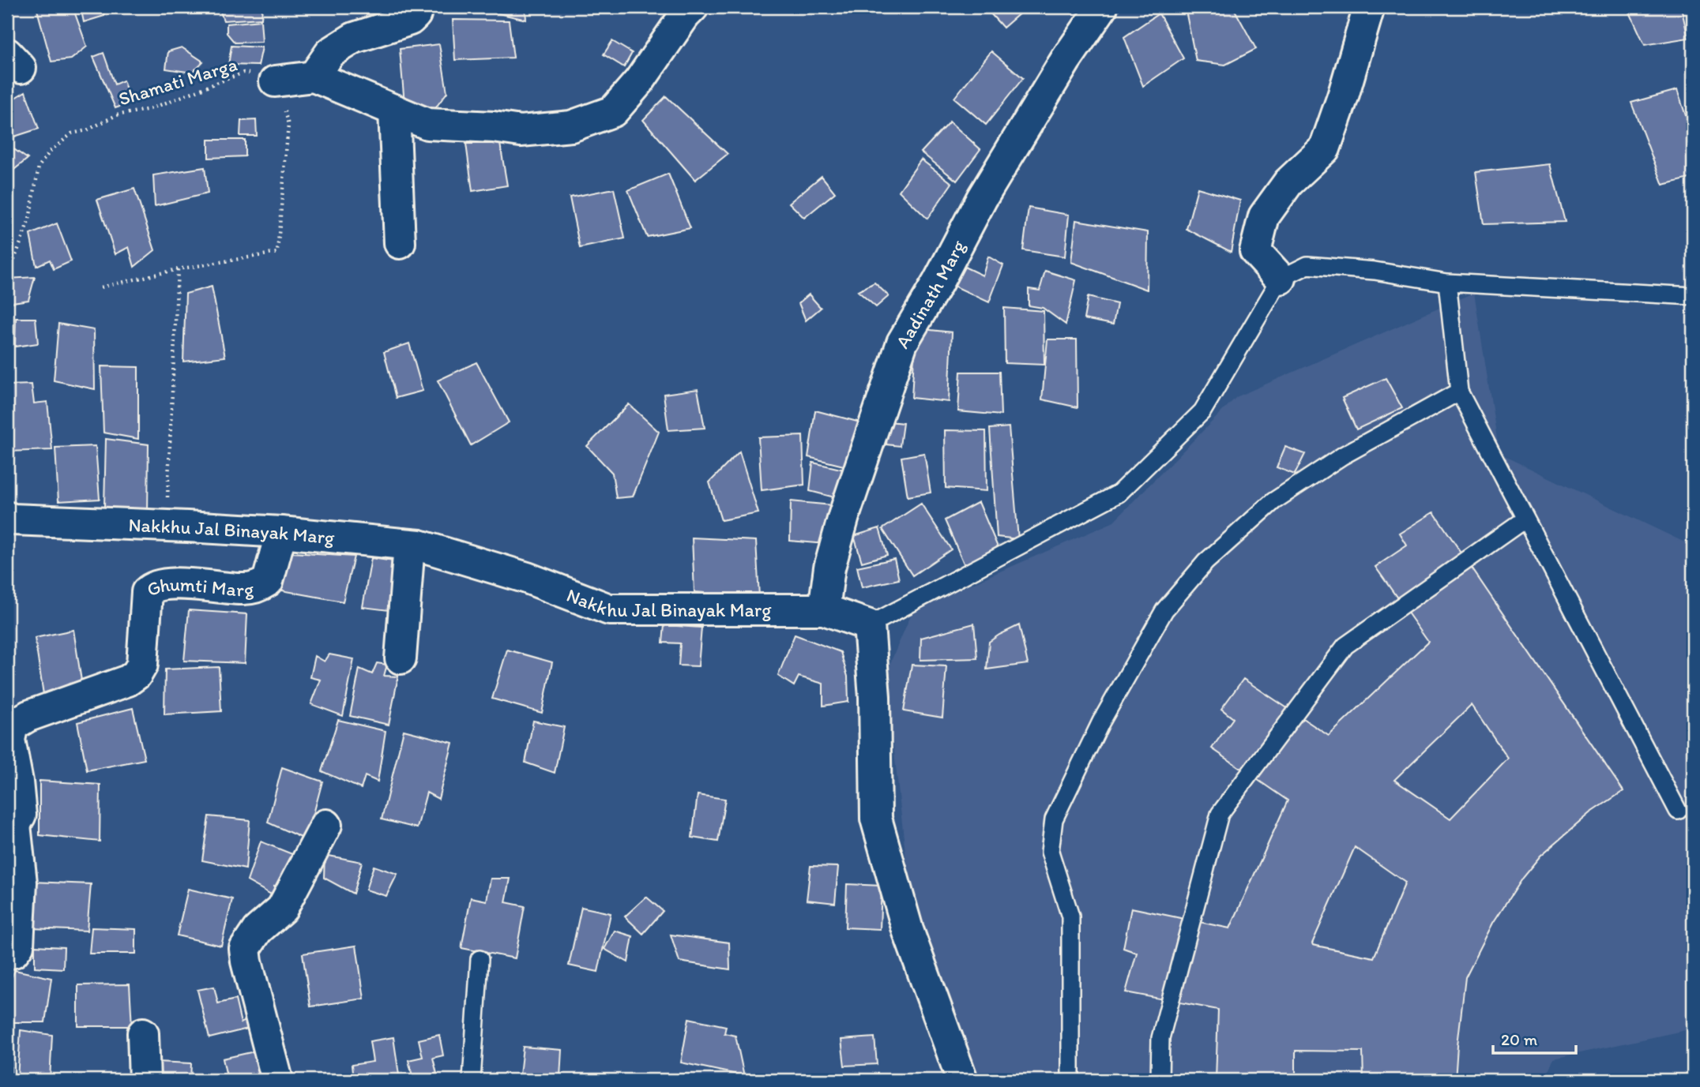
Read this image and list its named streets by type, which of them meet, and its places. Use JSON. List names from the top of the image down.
{
  "streets": {
    "street": ["Aadinath Marg", "Nakkhu Jal Binayak Marg", "Ghumti Marg"],
    "path": ["Shamati Marga"]
  },
  "crossings": [
    ["Aadinath Marg", "Nakkhu Jal Binayak Marg"],
    ["Nakkhu Jal Binayak Marg", "Ghumti Marg"]
  ],
  "scale_bar": "20 m"
}
